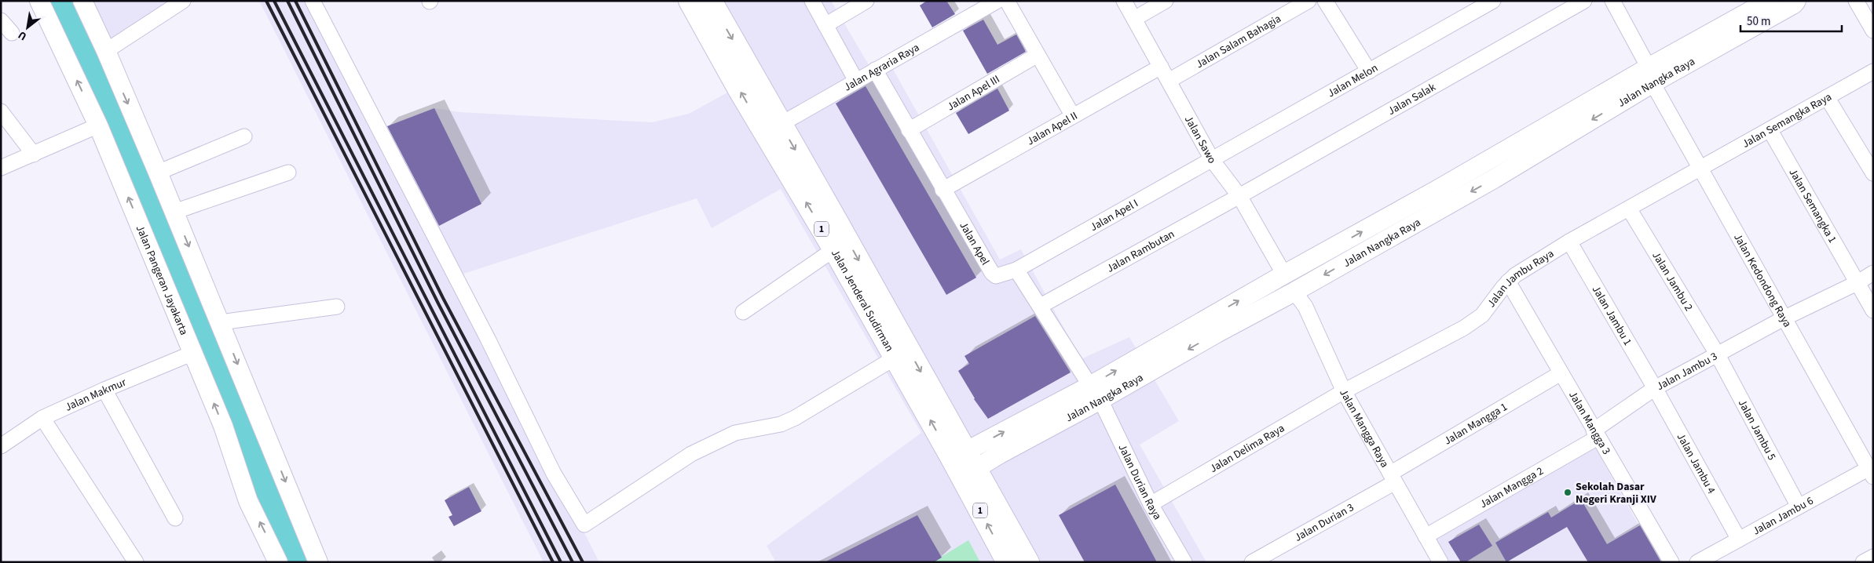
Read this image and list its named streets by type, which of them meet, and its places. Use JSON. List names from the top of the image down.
{
  "streets": {
    "highway": ["1", "Jalan Jenderal Sudirman"],
    "street": [
      "Jalan Salam Bahagia",
      "Jalan Agraria Raya",
      "Jalan Melon",
      "Jalan Nangka Raya",
      "Jalan Apel III",
      "Jalan Salak",
      "Jalan Semangka Raya",
      "Jalan Apel II",
      "Jalan Sawo",
      "Jalan Semangka 1",
      "Jalan Apel I",
      "Jalan Apel",
      "Jalan Rambutan",
      "Jalan Jambu Raya",
      "Jalan Pangeran Jayakarta",
      "Jalan Kedondong Raya",
      "Jalan Jambu 2",
      "Jalan Jambu 1",
      "Jalan Jambu 3",
      "Jalan Makmur",
      "Jalan Mangga 3",
      "Jalan Mangga 1",
      "Jalan Mangga Raya",
      "Jalan Jambu 5",
      "Jalan Delima Raya",
      "Jalan Jambu 4",
      "Jalan Durian Raya",
      "Jalan Mangga 2",
      "Jalan Jambu 6",
      "Jalan Durian 3"
    ]
  },
  "crossings": [
    ["Jalan Salam Bahagia", "Jalan Sawo"],
    ["Jalan Agraria Raya", "Jalan Apel"],
    ["Jalan Agraria Raya", "Jalan Jenderal Sudirman"],
    ["Jalan Melon", "Jalan Sawo"],
    ["Jalan Melon", "Jalan Apel I"],
    ["Jalan Nangka Raya", "Jalan Sawo"],
    ["Jalan Nangka Raya", "Jalan Kedondong Raya"],
    ["Jalan Nangka Raya", "Jalan Jenderal Sudirman"],
    ["Jalan Nangka Raya", "Jalan Mangga Raya"],
    ["Jalan Nangka Raya", "Jalan Durian Raya"],
    ["Jalan Apel III", "Jalan Apel"],
    ["Jalan Salak", "Jalan Sawo"],
    ["Jalan Salak", "Jalan Rambutan"],
    ["Jalan Semangka Raya", "Jalan Semangka 1"],
    ["Jalan Semangka Raya", "Jalan Jambu Raya"],
    ["Jalan Semangka Raya", "Jalan Kedondong Raya"],
    ["Jalan Apel II", "Jalan Sawo"],
    ["Jalan Apel II", "Jalan Apel"],
    ["Jalan Sawo", "Jalan Apel I"],
    ["Jalan Sawo", "Jalan Rambutan"],
    ["Jalan Semangka 1", "Jalan Jambu 3"],
    ["Jalan Apel I", "Jalan Apel"],
    ["Jalan Jambu Raya", "Jalan Kedondong Raya"],
    ["Jalan Jambu Raya", "Jalan Jambu 2"],
    ["Jalan Jambu Raya", "Jalan Jambu 1"],
    ["Jalan Jambu Raya", "Jalan Mangga 3"],
    ["Jalan Jambu Raya", "Jalan Mangga Raya"],
    ["Jalan Jambu Raya", "Jalan Delima Raya"],
    ["Jalan Pangeran Jayakarta", "Jalan Makmur"],
    ["Jalan Kedondong Raya", "Jalan Jambu 3"],
    ["Jalan Kedondong Raya", "Jalan Jambu 6"],
    ["Jalan Jambu 2", "Jalan Jambu 3"],
    ["Jalan Jambu 2", "Jalan Jambu 5"],
    ["Jalan Jambu 1", "Jalan Jambu 3"],
    ["Jalan Jambu 1", "Jalan Jambu 4"],
    ["Jalan Jambu 3", "Jalan Mangga 3"],
    ["Jalan Jambu 3", "Jalan Jambu 5"],
    ["Jalan Jambu 3", "Jalan Jambu 4"],
    ["Jalan Jambu 3", "Jalan Mangga 2"],
    ["Jalan Mangga 3", "Jalan Mangga 1"],
    ["Jalan Mangga 3", "Jalan Mangga 2"],
    ["Jalan Mangga 1", "Jalan Mangga Raya"],
    ["Jalan Mangga 1", "Jalan Durian 3"],
    ["Jalan Mangga Raya", "Jalan Delima Raya"],
    ["Jalan Mangga Raya", "Jalan Mangga 2"],
    ["Jalan Mangga Raya", "Jalan Durian 3"],
    ["Jalan Jambu 5", "Jalan Jambu 6"],
    ["Jalan Delima Raya", "Jalan Durian Raya"],
    ["Jalan Jambu 4", "Jalan Jambu 6"]
  ],
  "places": ["Sekolah Dasar Negeri Kranji XIV"],
  "scale_bar": "50 m",
  "north": "bottom left"
}
